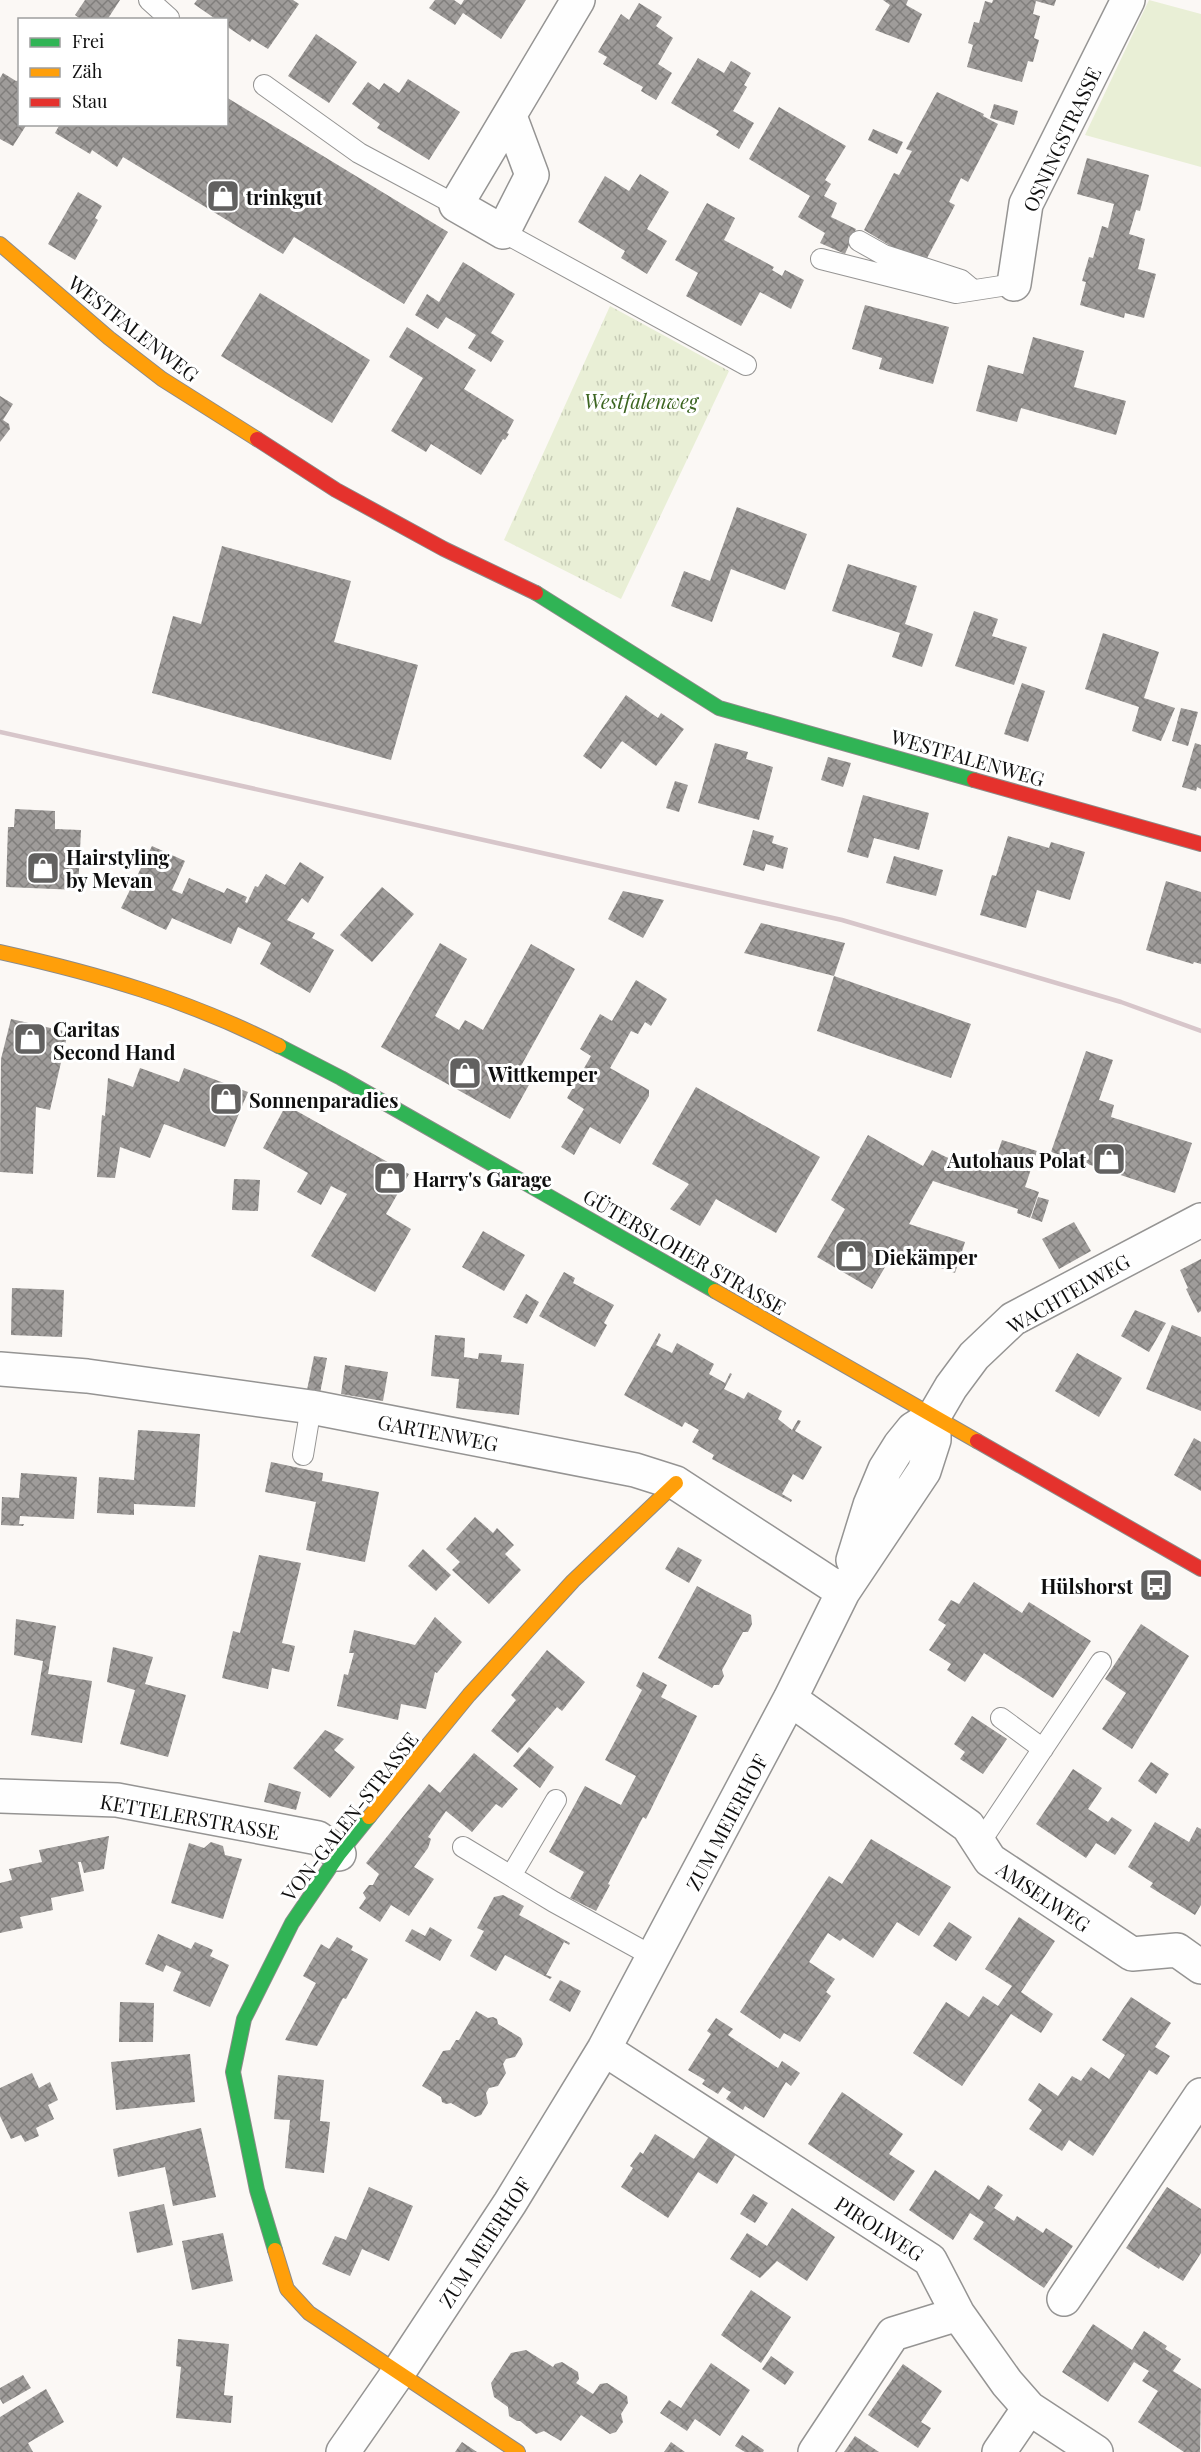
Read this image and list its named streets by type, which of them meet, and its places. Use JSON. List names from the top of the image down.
{
  "streets": {
    "street": [
      "OSNINGSTRASSE",
      "WESTFALENWEG",
      "GÜTERSLOHER STRASSE",
      "WACHTELWEG",
      "GARTENWEG",
      "KETTELERSTRASSE",
      "VON-GALEN-STRASSE",
      "ZUM MEIERHOF",
      "AMSELWEG",
      "PIROLWEG"
    ]
  },
  "crossings": [
    ["GÜTERSLOHER STRASSE", "WACHTELWEG"],
    ["GÜTERSLOHER STRASSE", "ZUM MEIERHOF"],
    ["WACHTELWEG", "ZUM MEIERHOF"],
    ["GARTENWEG", "VON-GALEN-STRASSE"],
    ["GARTENWEG", "ZUM MEIERHOF"],
    ["KETTELERSTRASSE", "VON-GALEN-STRASSE"],
    ["VON-GALEN-STRASSE", "ZUM MEIERHOF"],
    ["ZUM MEIERHOF", "AMSELWEG"],
    ["ZUM MEIERHOF", "PIROLWEG"]
  ],
  "parks": ["Westfalenweg"],
  "places": {
    "shop": [
      "trinkgut",
      "Hairstyling by Mevan",
      "Caritas Second Hand",
      "Wittkemper",
      "Sonnenparadies",
      "Autohaus Polat",
      "Harry's Garage",
      "Diekämper"
    ],
    "bus stop": ["Hülshorst"]
  },
  "legend": ["Frei", "Zäh", "Stau"]
}
